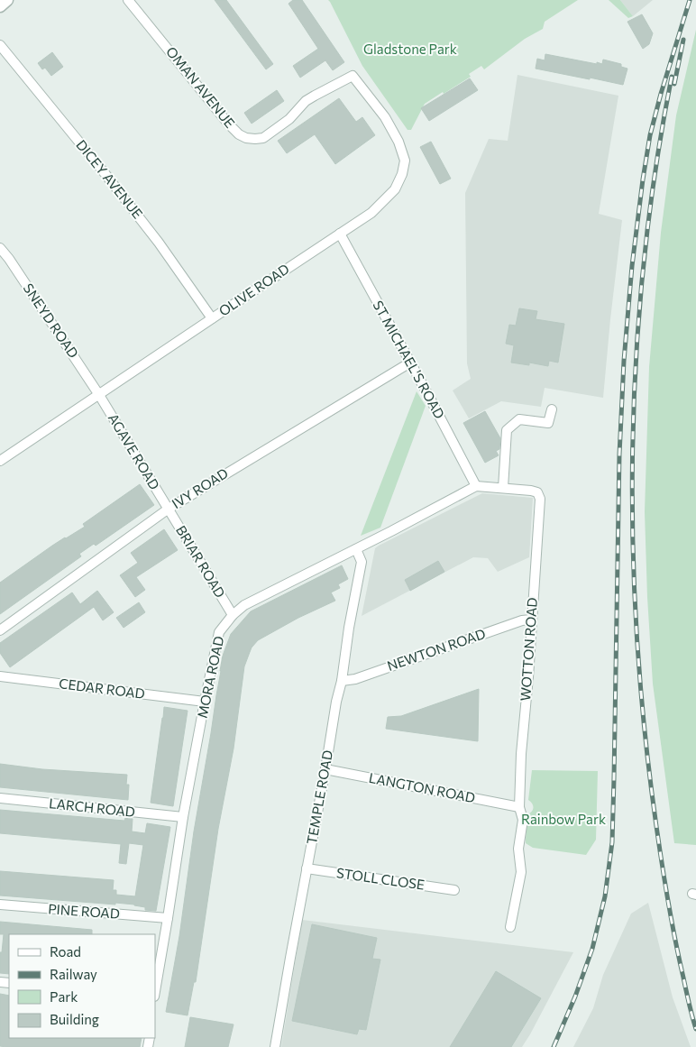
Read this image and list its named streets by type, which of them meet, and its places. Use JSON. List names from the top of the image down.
{
  "streets": {
    "street": [
      "OMAN AVENUE",
      "DICEY AVENUE",
      "OLIVE ROAD",
      "SNEYD ROAD",
      "ST MICHAEL'S ROAD",
      "AGAVE ROAD",
      "IVY ROAD",
      "BRIAR ROAD",
      "WOTTON ROAD",
      "NEWTON ROAD",
      "MORA ROAD",
      "CEDAR ROAD",
      "LANGTON ROAD",
      "TEMPLE ROAD",
      "LARCH ROAD",
      "STOLL CLOSE",
      "PINE ROAD"
    ]
  },
  "crossings": [
    ["OMAN AVENUE", "OLIVE ROAD"],
    ["DICEY AVENUE", "OLIVE ROAD"],
    ["OLIVE ROAD", "SNEYD ROAD"],
    ["OLIVE ROAD", "ST MICHAEL'S ROAD"],
    ["OLIVE ROAD", "AGAVE ROAD"],
    ["SNEYD ROAD", "AGAVE ROAD"],
    ["ST MICHAEL'S ROAD", "IVY ROAD"],
    ["ST MICHAEL'S ROAD", "MORA ROAD"],
    ["AGAVE ROAD", "IVY ROAD"],
    ["AGAVE ROAD", "BRIAR ROAD"],
    ["IVY ROAD", "BRIAR ROAD"],
    ["BRIAR ROAD", "MORA ROAD"],
    ["WOTTON ROAD", "NEWTON ROAD"],
    ["WOTTON ROAD", "LANGTON ROAD"],
    ["NEWTON ROAD", "TEMPLE ROAD"],
    ["MORA ROAD", "CEDAR ROAD"],
    ["MORA ROAD", "TEMPLE ROAD"],
    ["MORA ROAD", "LARCH ROAD"],
    ["MORA ROAD", "PINE ROAD"],
    ["LANGTON ROAD", "TEMPLE ROAD"],
    ["TEMPLE ROAD", "STOLL CLOSE"]
  ],
  "parks": ["Gladstone Park", "Rainbow Park"],
  "legend": [
    "Road",
    "Railway",
    "Park",
    "Building"
  ]
}
